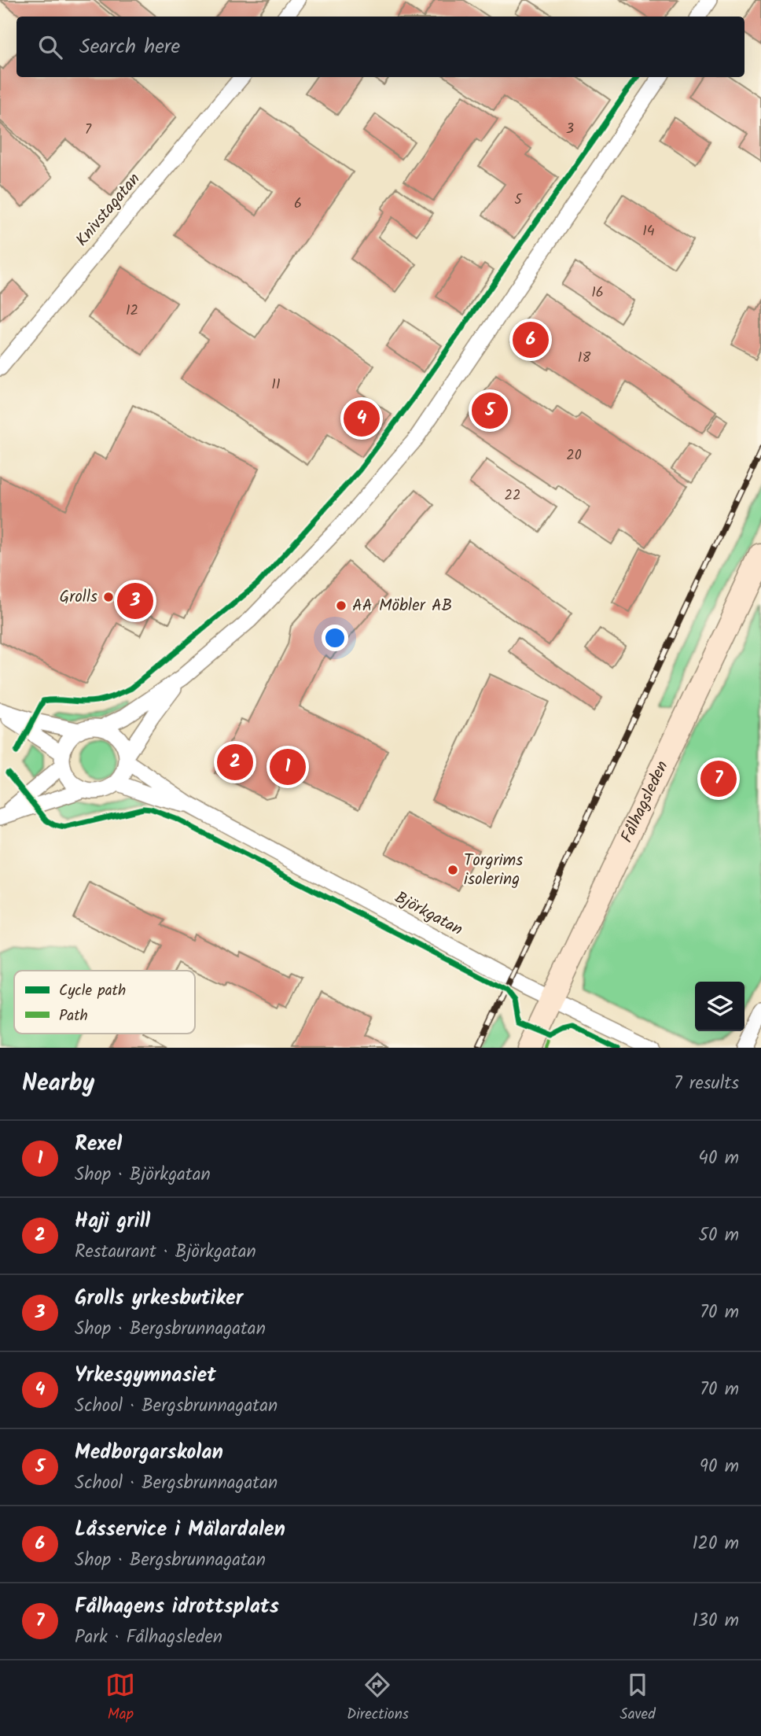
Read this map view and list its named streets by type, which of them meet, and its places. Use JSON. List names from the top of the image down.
{
  "streets": {
    "main road": ["Fålhagsleden"],
    "street": ["Knivstagatan", "Björkgatan"]
  },
  "crossings": [
    ["Fålhagsleden", "Björkgatan"]
  ],
  "places": ["Grolls", "AA Möbler AB", "Torgrims isolering"],
  "house_numbers": [
    "3",
    "7",
    "5",
    "6",
    "14",
    "16",
    "12",
    "18",
    "11",
    "20",
    "22"
  ],
  "legend": ["Cycle path", "Path"],
  "page": {
    "search": "Search here",
    "pins": [
      "6",
      "5",
      "4",
      "3",
      "2",
      "1",
      "7"
    ],
    "heading": ["Nearby", "7 results"],
    "list": [
      {
        "mark": "1",
        "name": "Rexel",
        "note": "Shop · Björkgatan",
        "value": "40 m"
      },
      {
        "mark": "2",
        "name": "Haji grill",
        "note": "Restaurant · Björkgatan",
        "value": "50 m"
      },
      {
        "mark": "3",
        "name": "Grolls yrkesbutiker",
        "note": "Shop · Bergsbrunnagatan",
        "value": "70 m"
      },
      {
        "mark": "4",
        "name": "Yrkesgymnasiet",
        "note": "School · Bergsbrunnagatan",
        "value": "70 m"
      },
      {
        "mark": "5",
        "name": "Medborgarskolan",
        "note": "School · Bergsbrunnagatan",
        "value": "90 m"
      },
      {
        "mark": "6",
        "name": "Låsservice i Mälardalen",
        "note": "Shop · Bergsbrunnagatan",
        "value": "120 m"
      },
      {
        "mark": "7",
        "name": "Fålhagens idrottsplats",
        "note": "Park · Fålhagsleden",
        "value": "130 m"
      }
    ],
    "nav": ["Map", "Directions", "Saved"]
  }
}
